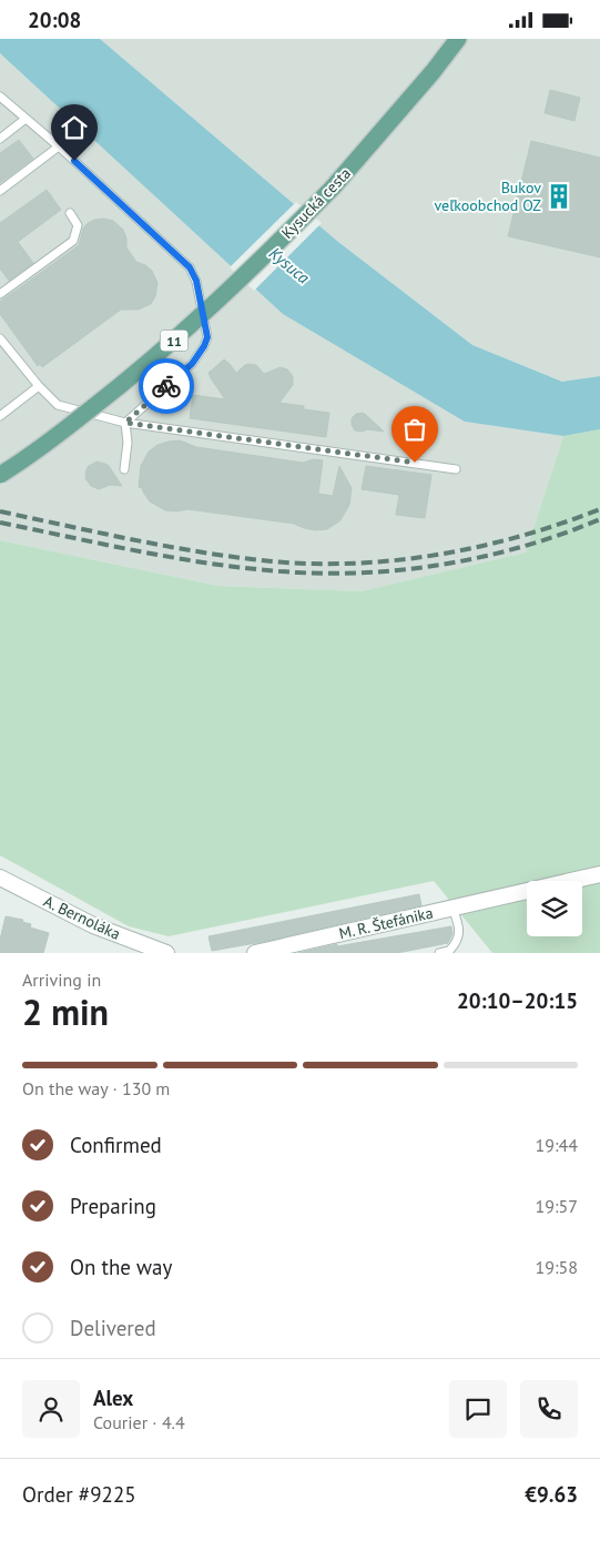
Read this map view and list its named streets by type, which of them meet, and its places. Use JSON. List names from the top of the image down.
{
  "streets": {
    "main road": ["Kysucká cesta", "11"],
    "street": ["A. Bernoláka", "M. R. Štefánika"]
  },
  "water": ["Kysuca"],
  "places": {
    "building": ["Bukov veľkoobchod OZ"]
  },
  "page": {
    "status": "20:08",
    "heading": ["2 min", "Arriving in", "20:10–20:15"],
    "panel": [
      "Alex",
      "Courier · 4.4",
      "Order #9225",
      "€9.63"
    ],
    "bar": "On the way · 130 m",
    "list": [
      ["Confirmed", "19:44"],
      ["Preparing", "19:57"],
      ["On the way", "19:58"],
      "Delivered"
    ]
  }
}
